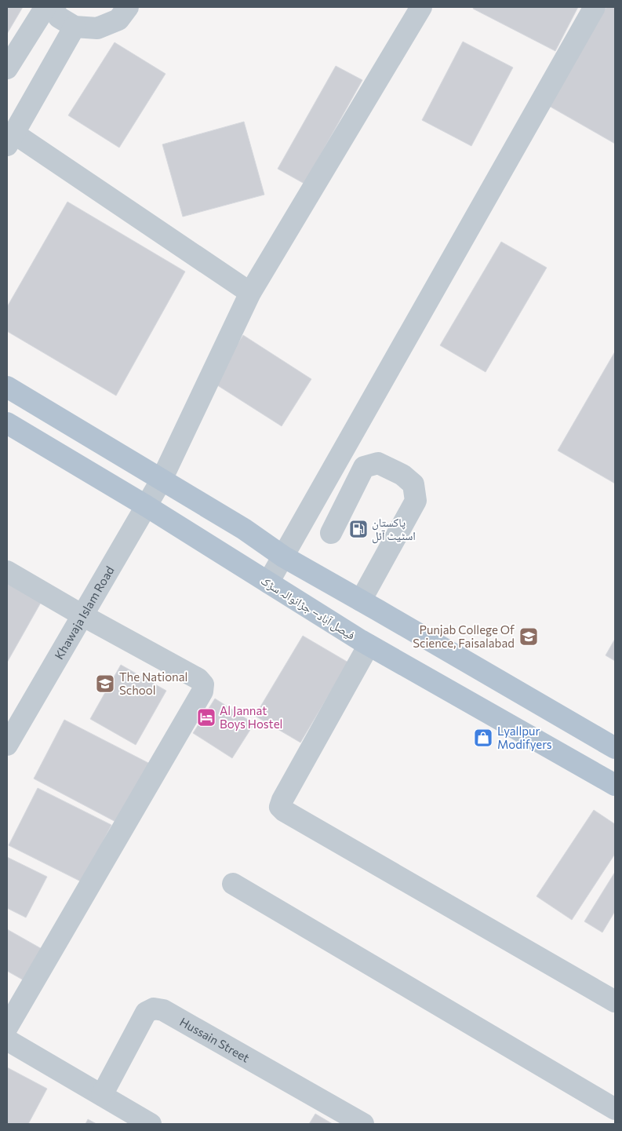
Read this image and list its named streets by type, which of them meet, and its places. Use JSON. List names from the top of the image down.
{
  "streets": {
    "main road": ["فیصل آباد– جڑانوالہ سڑک"],
    "street": ["Khawaja Islam Road", "Hussain Street"]
  },
  "crossings": [
    ["فیصل آباد– جڑانوالہ سڑک", "Khawaja Islam Road"]
  ],
  "places": {
    "fuel station": ["پاکستان اسٹیٹ آئل"],
    "school or university": ["Punjab College Of Science, Faisalabad", "The National School"],
    "hotel": ["Al Jannat Boys Hostel"],
    "shop": ["Lyallpur Modifyers"]
  }
}
